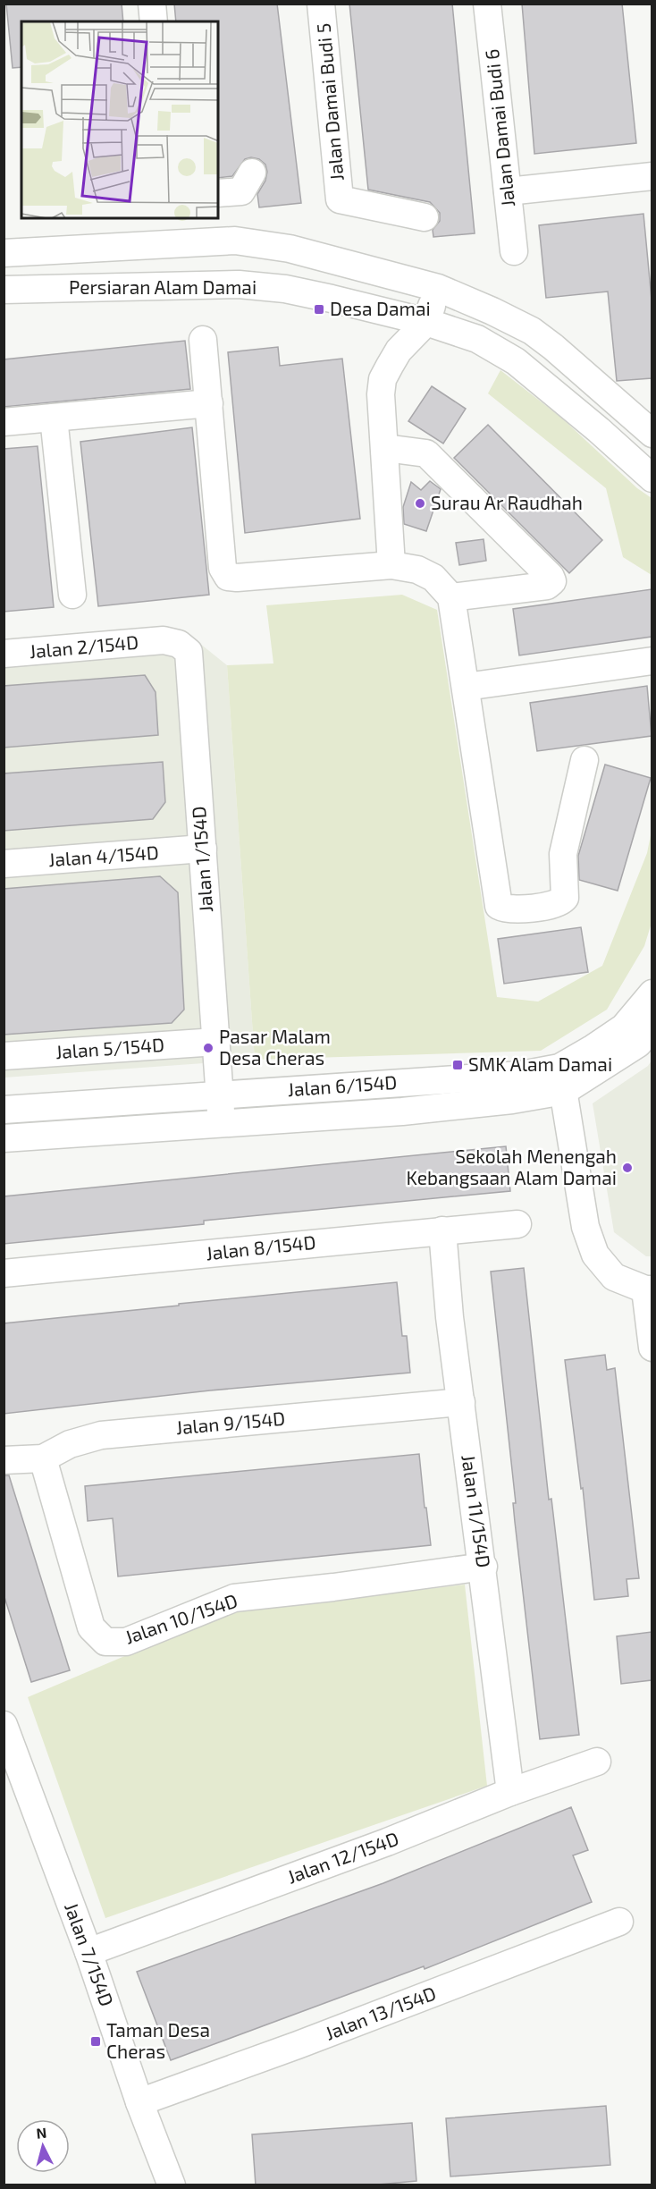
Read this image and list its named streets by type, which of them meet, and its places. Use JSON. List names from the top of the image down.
{
  "streets": {
    "street": [
      "Jalan Damai Budi 5",
      "Jalan Damai Budi 6",
      "Persiaran Alam Damai",
      "Jalan 2/154D",
      "Jalan 4/154D",
      "Jalan 1/154D",
      "Jalan 5/154D",
      "Jalan 6/154D",
      "Jalan 8/154D",
      "Jalan 9/154D",
      "Jalan 11/154D",
      "Jalan 10/154D",
      "Jalan 12/154D",
      "Jalan 7/154D",
      "Jalan 13/154D"
    ]
  },
  "crossings": [
    ["Jalan 2/154D", "Jalan 1/154D"],
    ["Jalan 4/154D", "Jalan 1/154D"],
    ["Jalan 1/154D", "Jalan 5/154D"],
    ["Jalan 1/154D", "Jalan 6/154D"],
    ["Jalan 8/154D", "Jalan 11/154D"],
    ["Jalan 9/154D", "Jalan 11/154D"],
    ["Jalan 9/154D", "Jalan 10/154D"],
    ["Jalan 11/154D", "Jalan 10/154D"],
    ["Jalan 11/154D", "Jalan 12/154D"],
    ["Jalan 12/154D", "Jalan 7/154D"],
    ["Jalan 7/154D", "Jalan 13/154D"]
  ],
  "places": {
    "transit": ["Desa Damai", "SMK Alam Damai", "Taman Desa Cheras"],
    "other": ["Surau Ar Raudhah", "Pasar Malam Desa Cheras", "Sekolah Menengah Kebangsaan Alam Damai"]
  },
  "north": "top"
}
